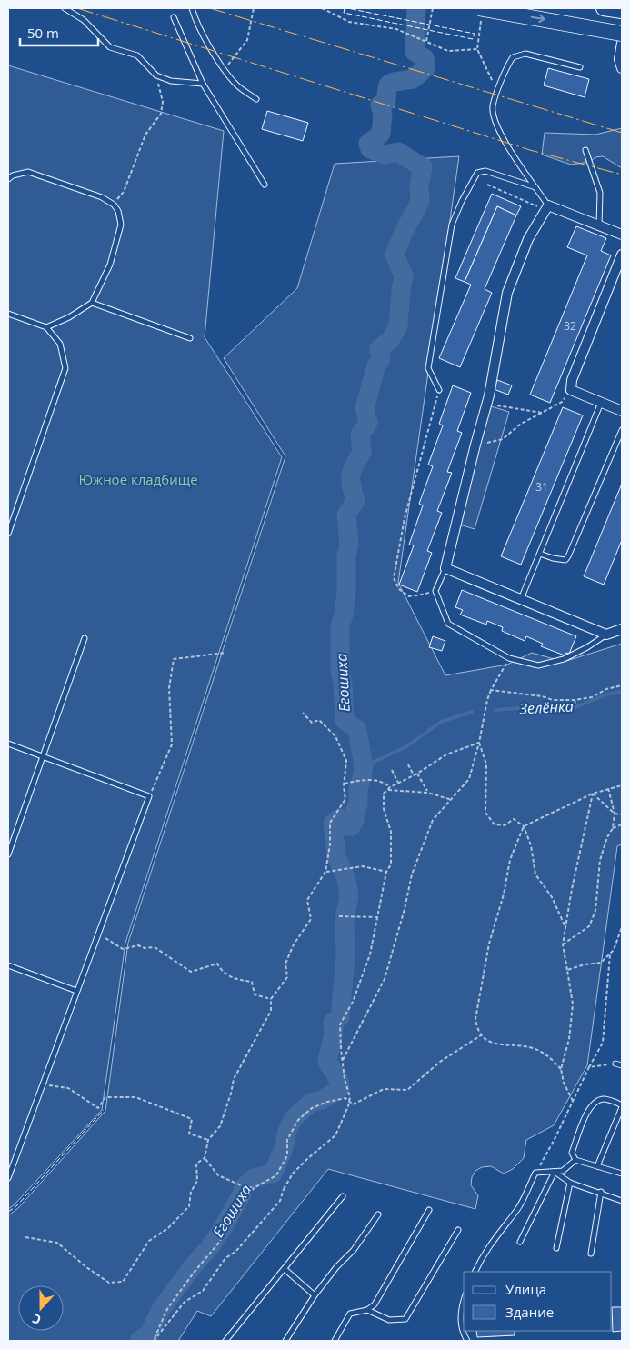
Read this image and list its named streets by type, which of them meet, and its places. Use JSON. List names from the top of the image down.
{
  "water": ["Егошиха", "Зелёнка"],
  "parks": ["Южное кладбище"],
  "house_numbers": ["32", "31"],
  "legend": ["Улица", "Здание"],
  "scale_bar": "50 m",
  "north": "bottom"
}
